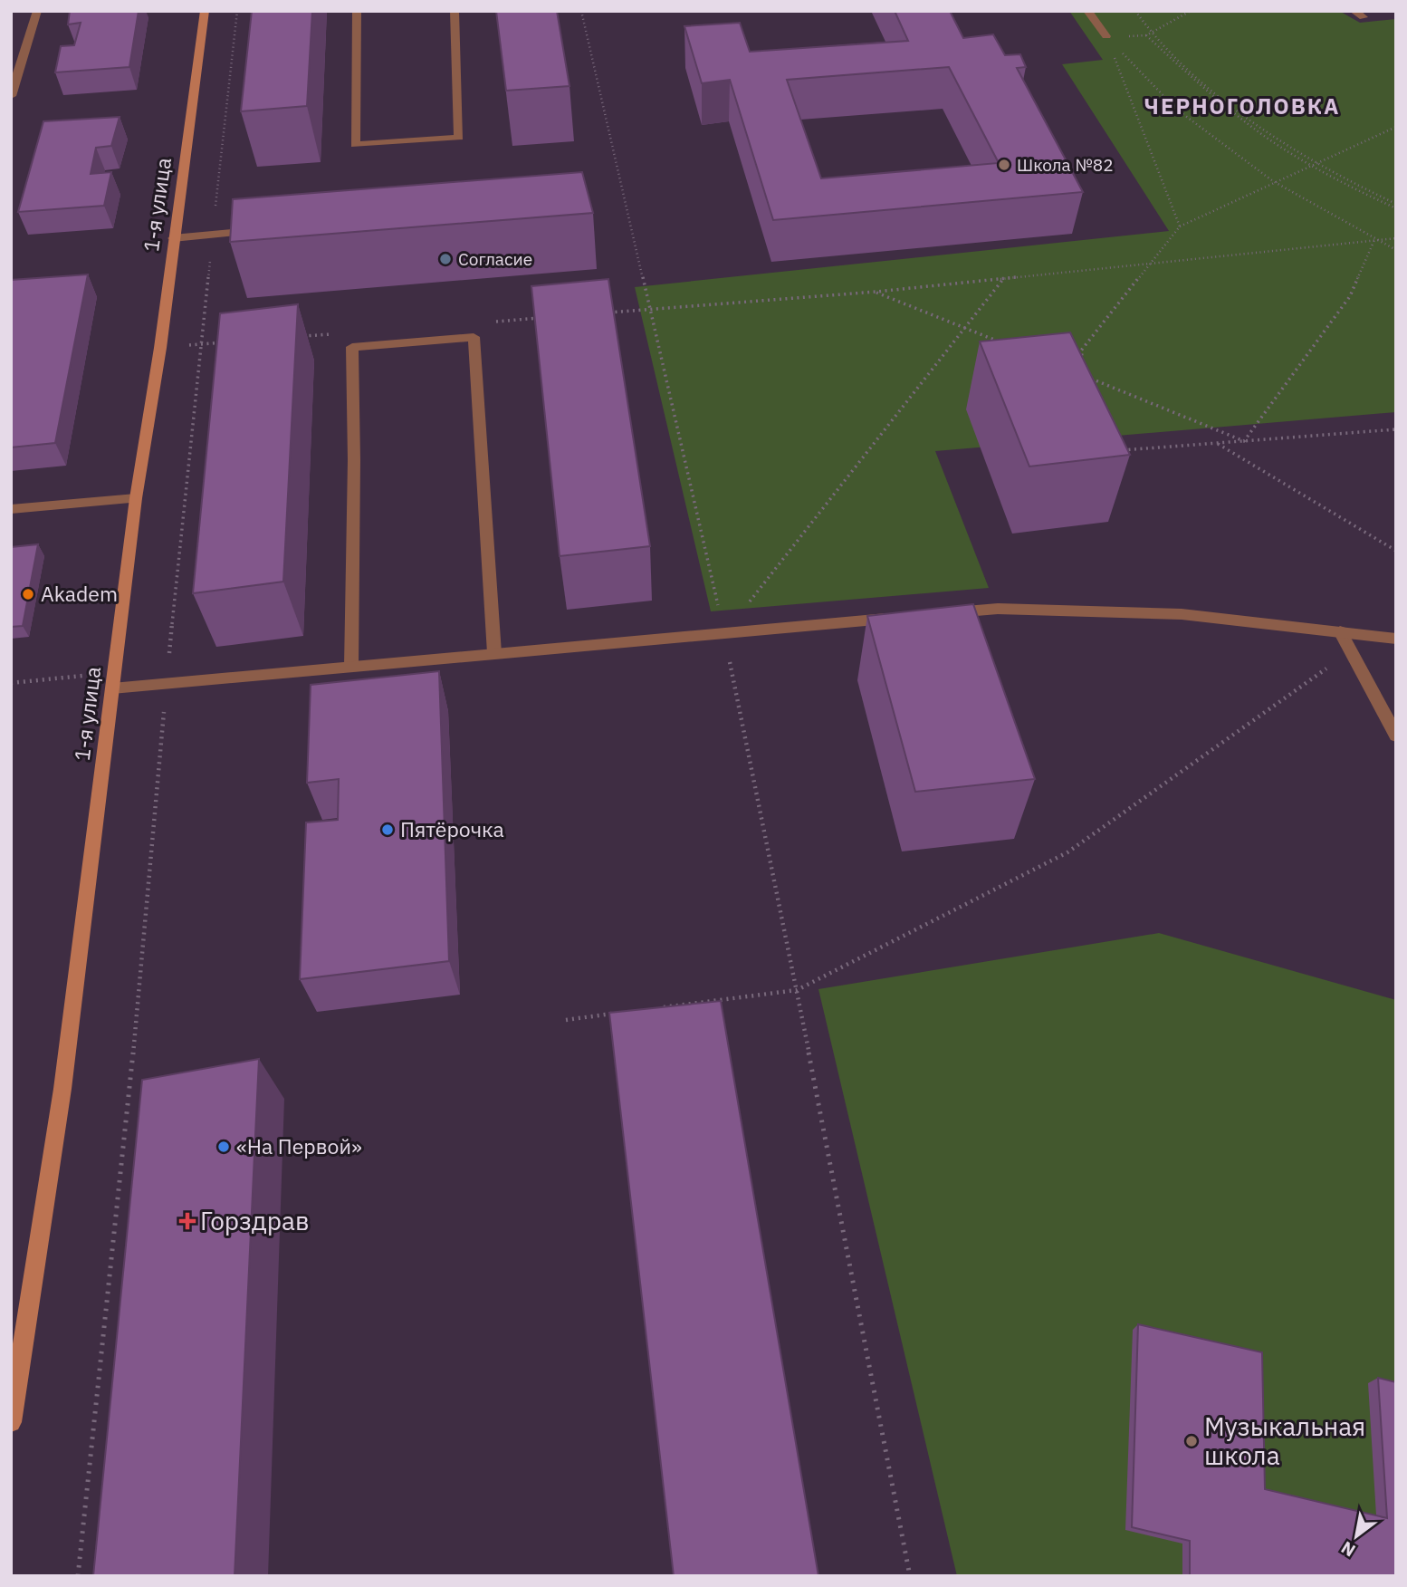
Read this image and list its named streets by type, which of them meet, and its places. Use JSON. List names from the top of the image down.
{
  "streets": {
    "street": ["1-я улица"]
  },
  "districts": ["ЧЕРНОГОЛОВКА"],
  "places": {
    "other": [
      "Школа №82",
      "Согласие",
      "Akadem",
      "Пятёрочка",
      "«На Первой»",
      "Музыкальная школа"
    ],
    "health": ["Горздрав"]
  },
  "north": "bottom left"
}
